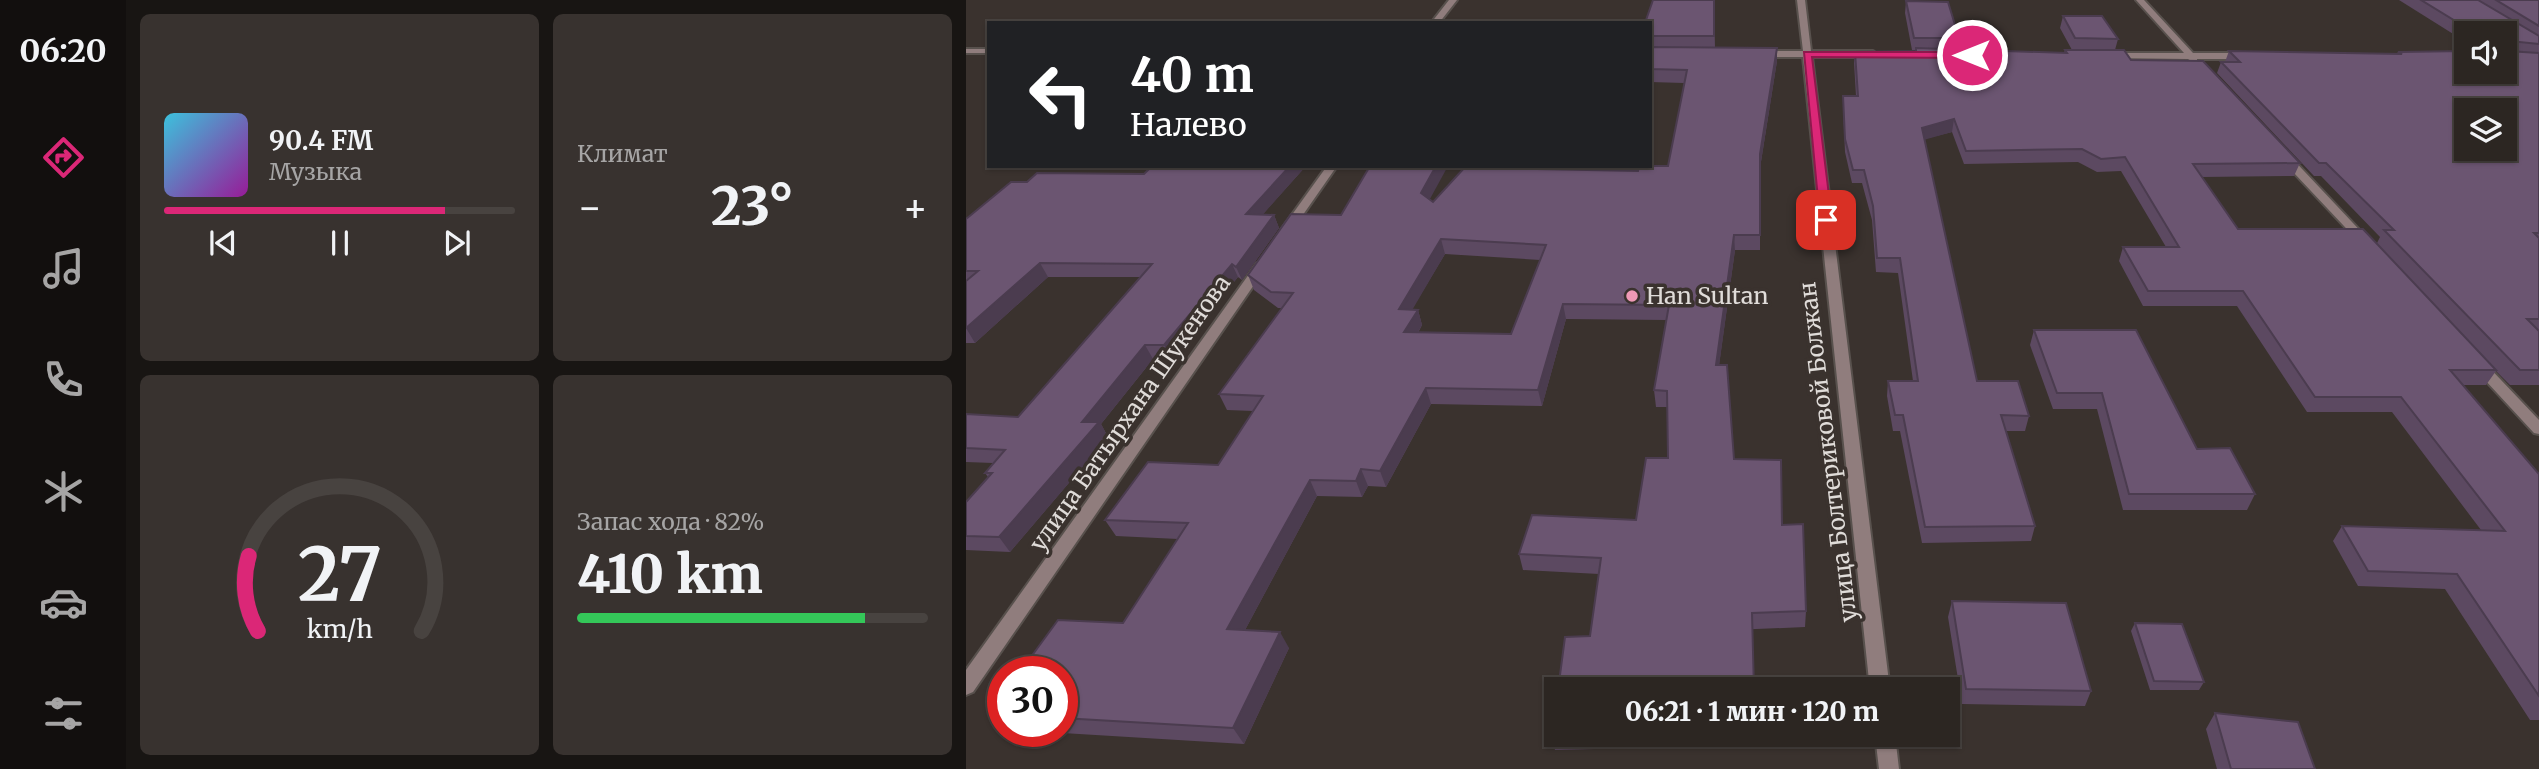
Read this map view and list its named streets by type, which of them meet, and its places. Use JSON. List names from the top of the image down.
{
  "streets": {
    "street": ["улица Батырхана Шукенова", "улица Болтериковой Болжан"]
  },
  "places": ["Han Sultan"],
  "page": {
    "tabs": "06:20",
    "tile": [
      "Климат",
      ["Запас хода · 82%", "410 km"]
    ],
    "turn": ["40 m", "Налево"],
    "song": ["90.4 FM", "Музыка"],
    "heat": ["−", "23°", "+"],
    "limit": "30",
    "trip": "06:21 · 1 мин · 120 m",
    "gauge": ["27", "km/h"]
  }
}
